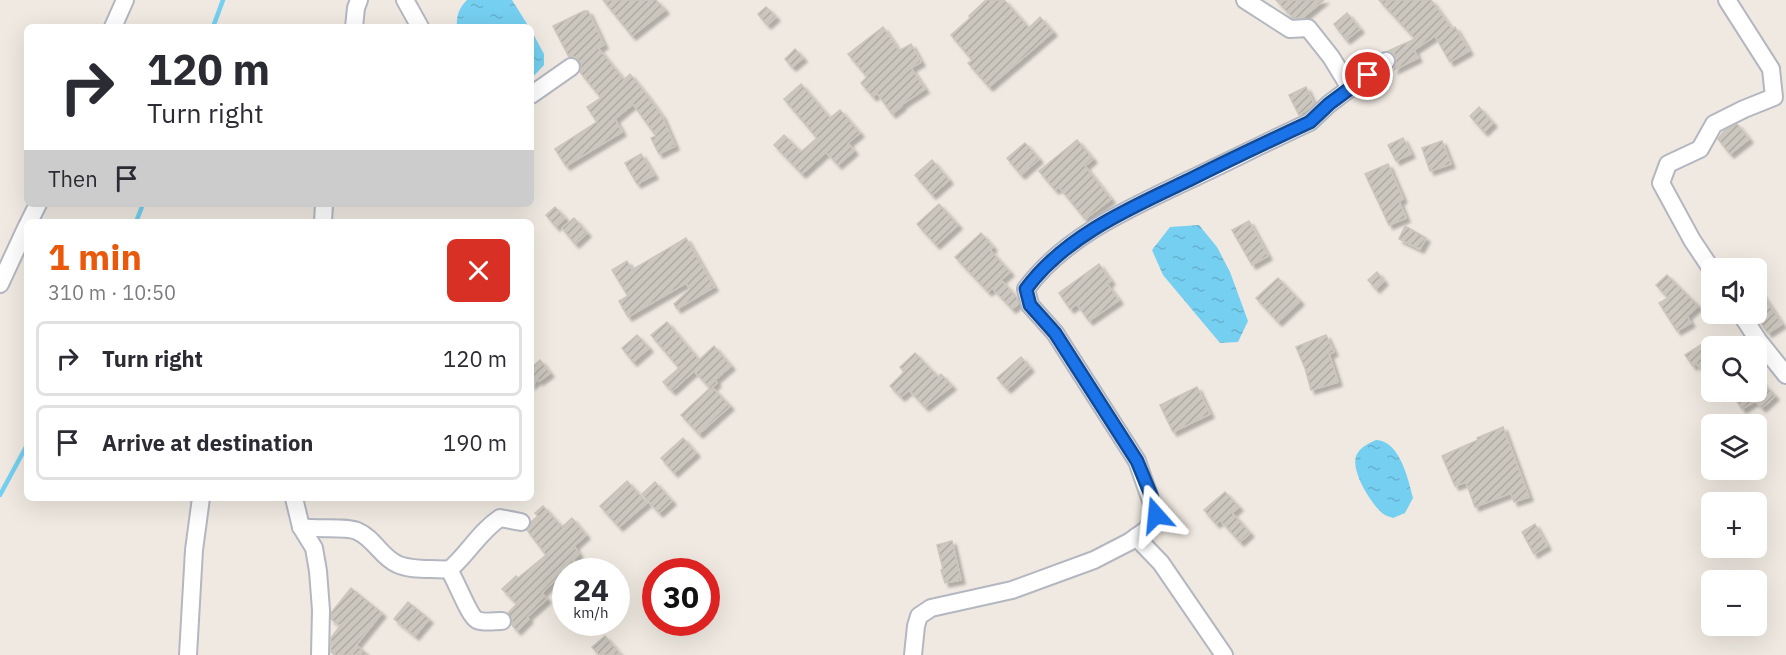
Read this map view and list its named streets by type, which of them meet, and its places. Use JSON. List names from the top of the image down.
{
  "page": {
    "turn": ["120 m", "Turn right"],
    "then": "Then",
    "heading": ["1 min", "310 m · 10:50"],
    "map_buttons": ["+", "−"],
    "list": [
      {
        "name": "Turn right",
        "value": "120 m"
      },
      {
        "name": "Arrive at destination",
        "value": "190 m"
      }
    ],
    "speed": "24 km/h",
    "limit": "30"
  }
}
